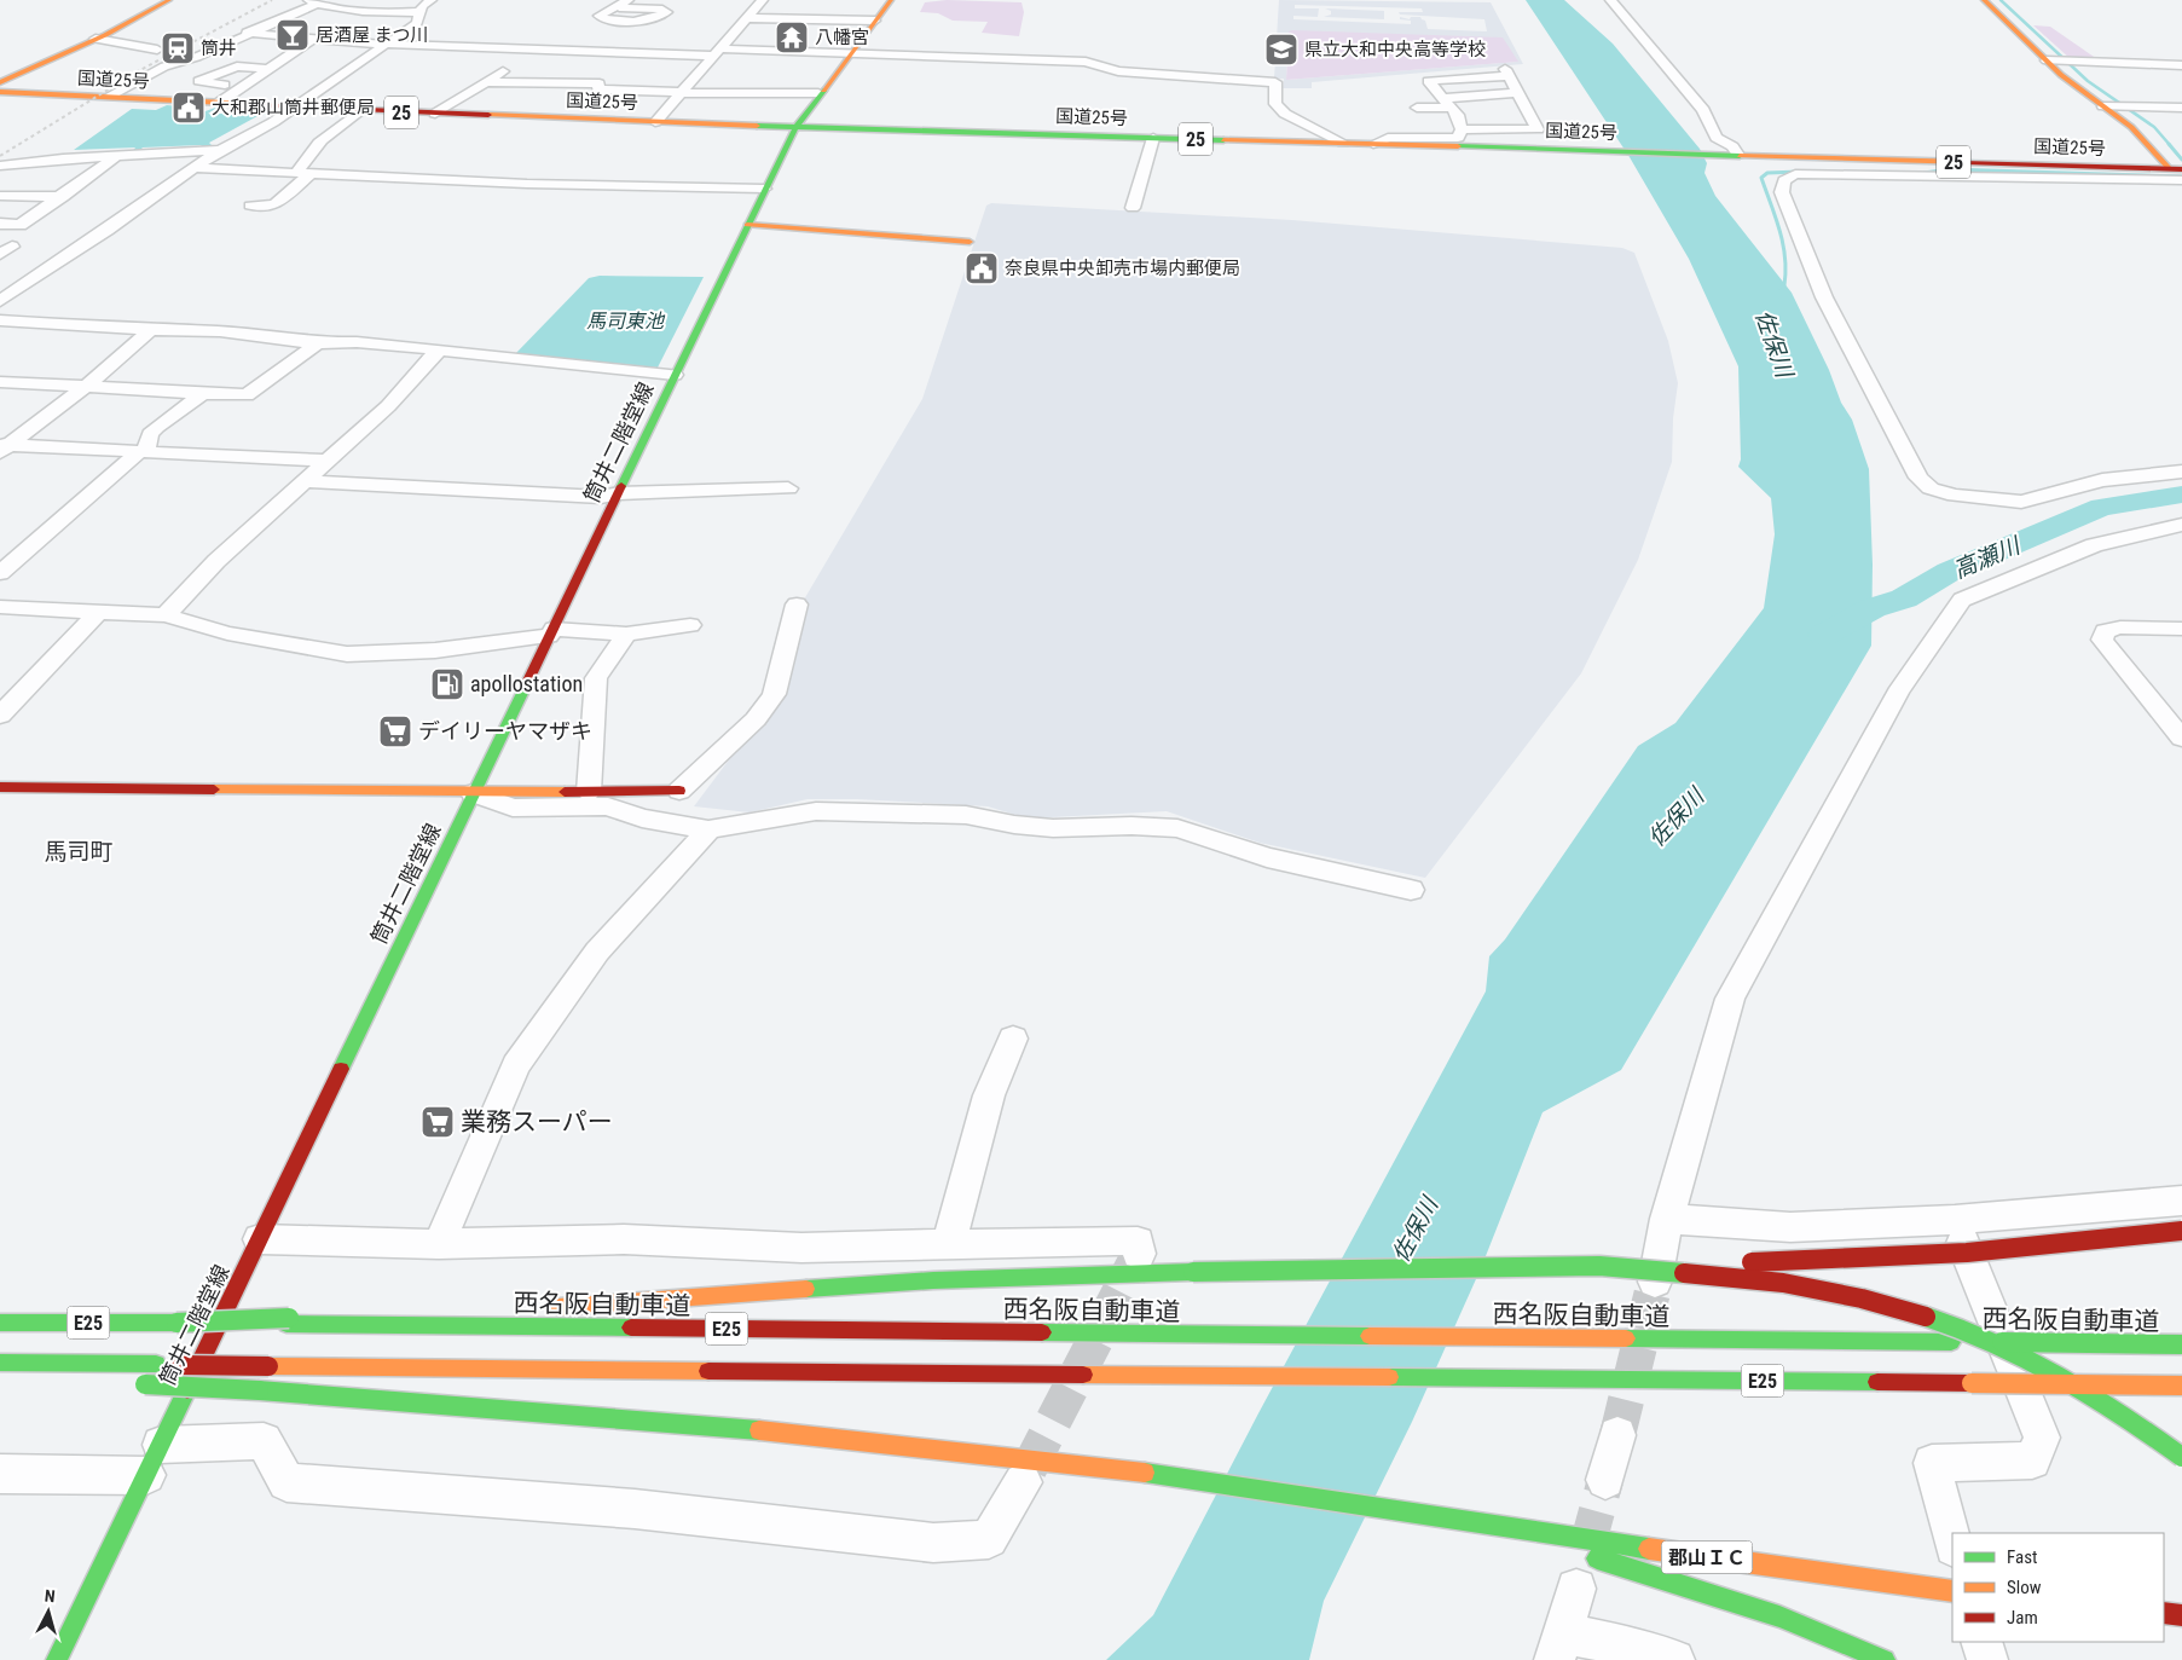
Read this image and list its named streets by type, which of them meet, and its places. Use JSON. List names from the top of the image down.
{
  "streets": {
    "main road": [
      "国道25号",
      "25",
      "筒井二階堂線",
      "西名阪自動車道",
      "E25",
      "郡山ＩＣ"
    ]
  },
  "crossings": [
    ["国道25号", "筒井二階堂線"]
  ],
  "districts": ["馬司町"],
  "water": ["馬司東池", "佐保川", "高瀬川"],
  "places": {
    "bar": ["居酒屋 まつ川"],
    "temple": ["八幡宮"],
    "station": ["筒井"],
    "school or university": ["県立大和中央高等学校"],
    "public building": ["大和郡山筒井郵便局", "奈良県中央卸売市場内郵便局"],
    "fuel station": ["apollostation"],
    "supermarket": ["デイリーヤマザキ", "業務スーパー"]
  },
  "legend": ["Fast", "Slow", "Jam"],
  "north": "top"
}
